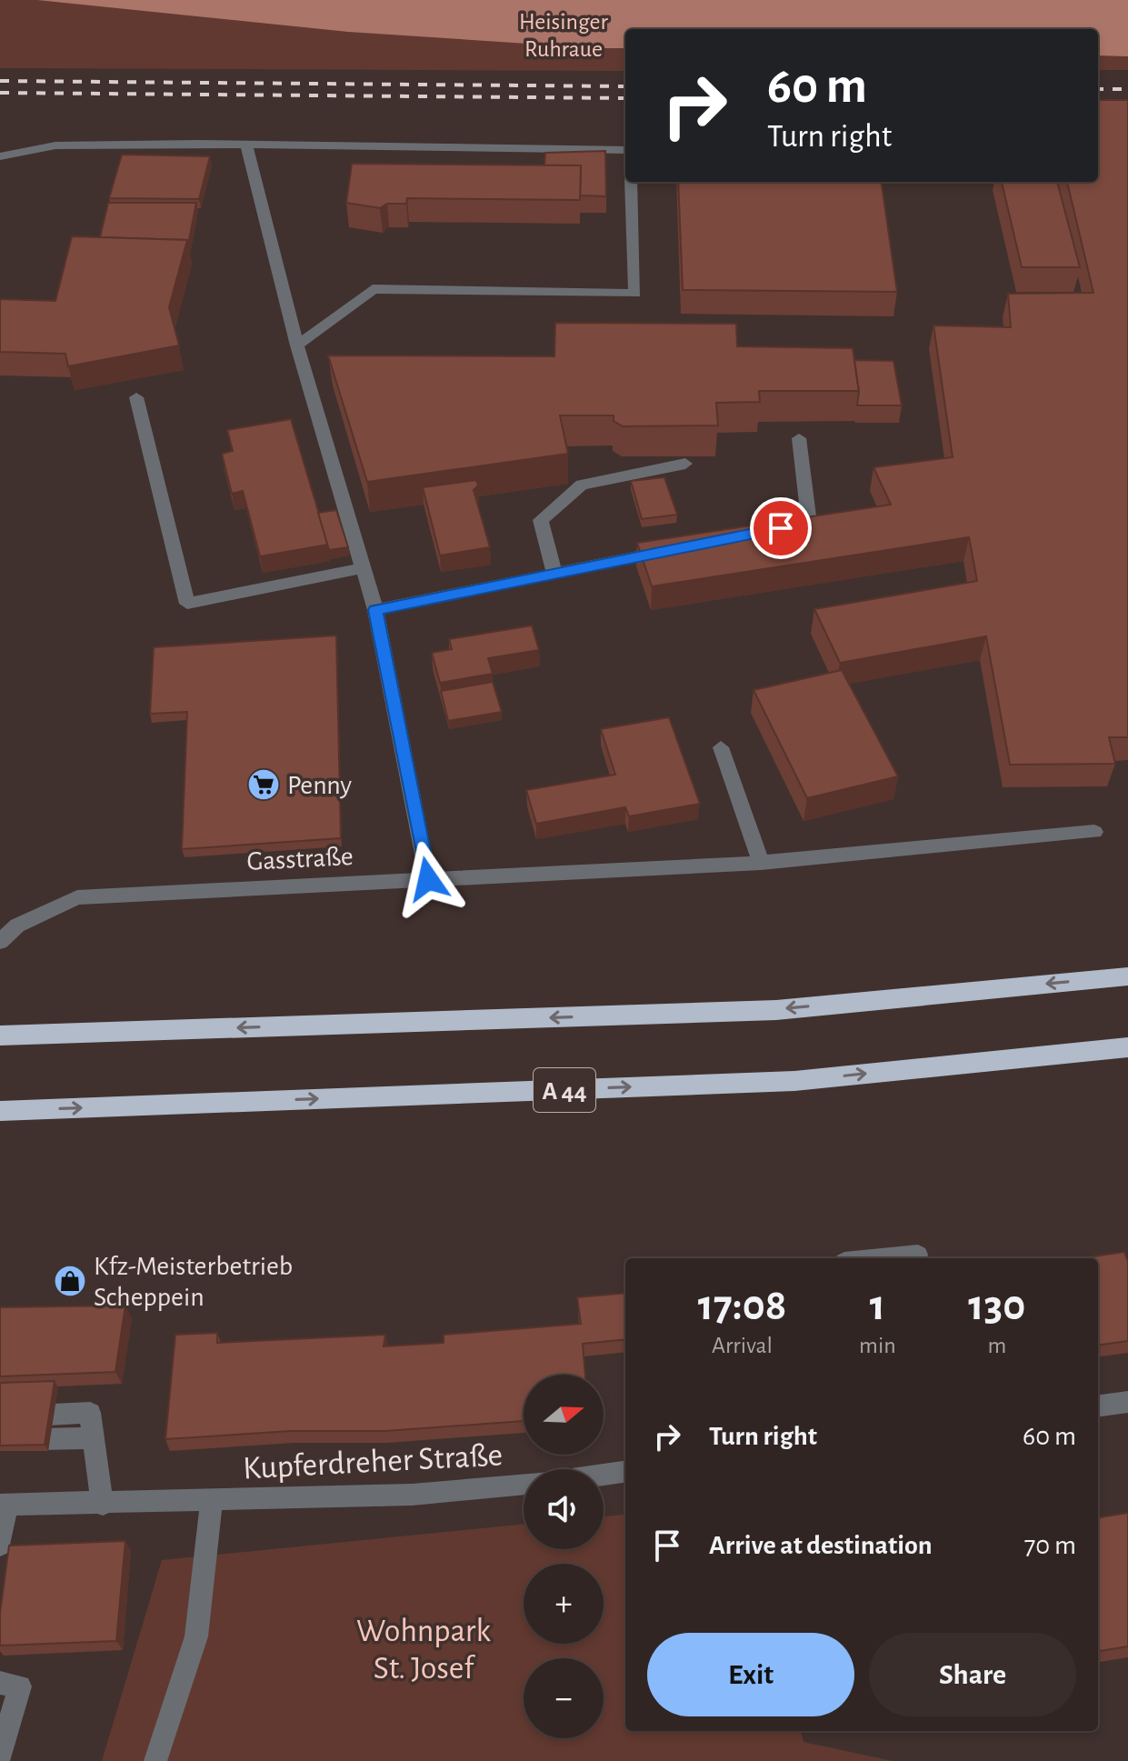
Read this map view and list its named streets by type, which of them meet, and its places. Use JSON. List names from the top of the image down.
{
  "streets": {
    "highway": ["A 44"],
    "street": ["Gasstraße", "Kupferdreher Straße"]
  },
  "parks": ["Heisinger Ruhraue", "Wohnpark St. Josef"],
  "places": {
    "supermarket": ["Penny"],
    "shop": ["Kfz-Meisterbetrieb Scheppein"]
  },
  "north": "right",
  "page": {
    "turn": ["60 m", "Turn right"],
    "eta": [
      "17:08",
      "Arrival",
      "1",
      "min",
      "130",
      "m"
    ],
    "map_buttons": ["+", "−"],
    "list": [
      {
        "name": "Turn right",
        "value": "60 m"
      },
      {
        "name": "Arrive at destination",
        "value": "70 m"
      }
    ],
    "buttons": ["Exit", "Share"]
  }
}
